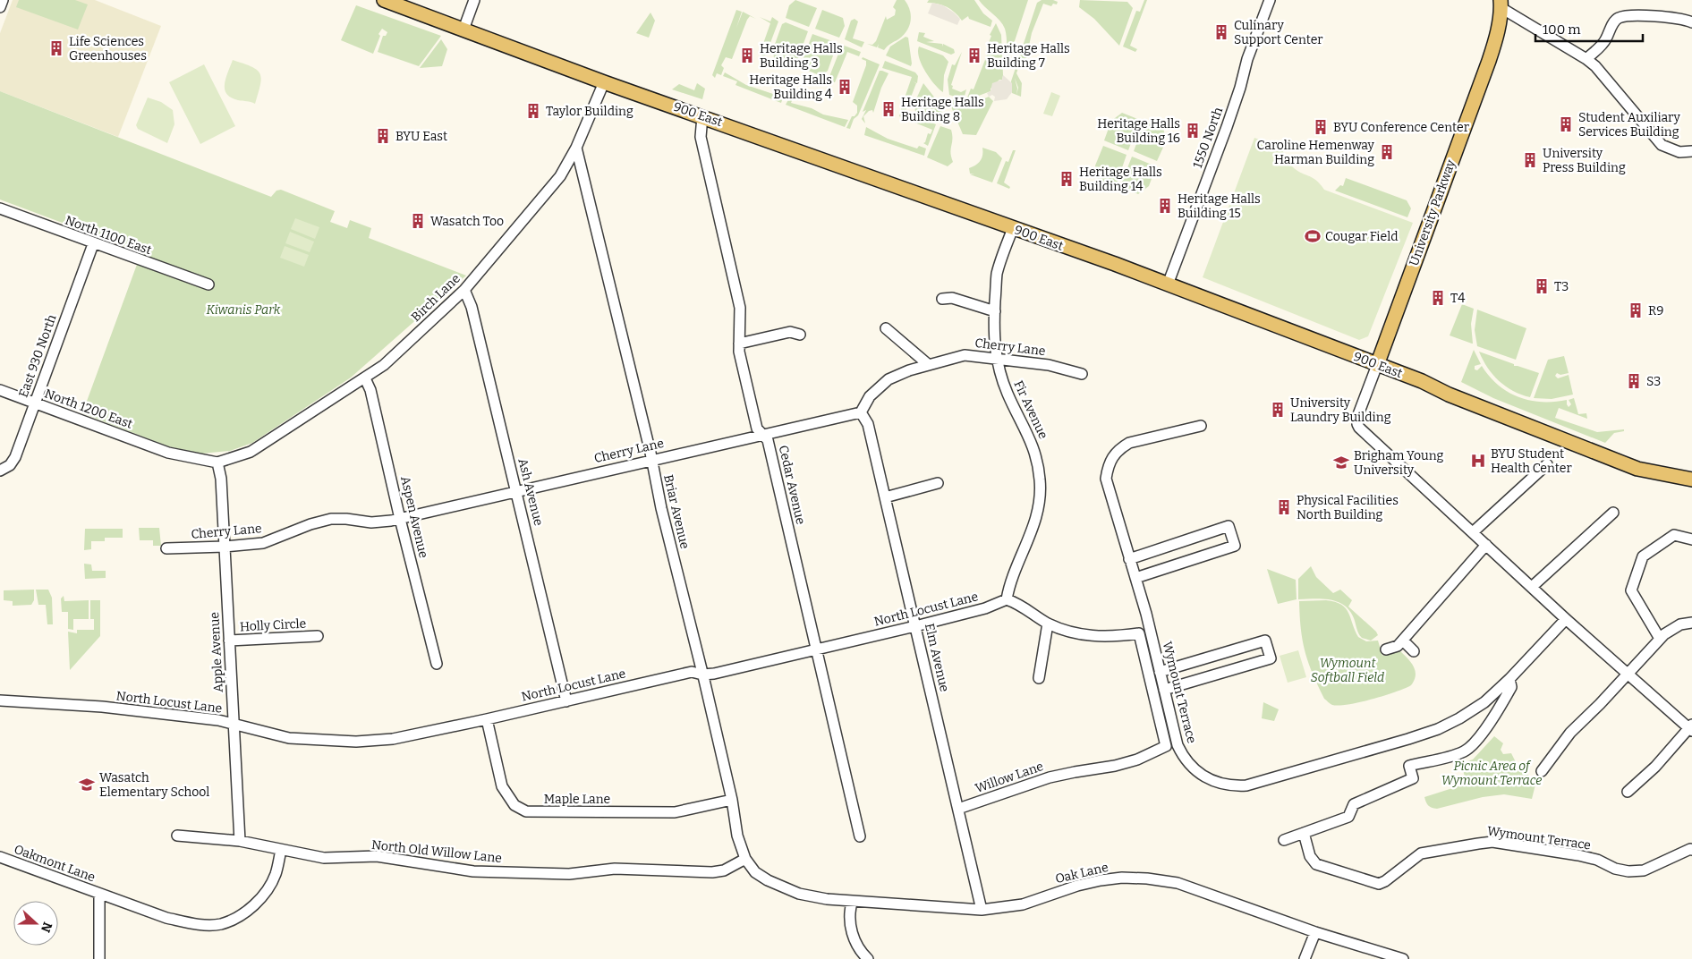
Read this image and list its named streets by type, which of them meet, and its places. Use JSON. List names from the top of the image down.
{
  "streets": {
    "main road": ["900 East", "University Parkway"],
    "street": [
      "1550 North",
      "North 1100 East",
      "Birch Lane",
      "Cherry Lane",
      "East 930 North",
      "North 1200 East",
      "Fir Avenue",
      "Cedar Avenue",
      "Ash Avenue",
      "Briar Avenue",
      "Aspen Avenue",
      "North Locust Lane",
      "Holly Circle",
      "Apple Avenue",
      "Elm Avenue",
      "Wymount Terrace",
      "Willow Lane",
      "Maple Lane",
      "North Old Willow Lane",
      "Oakmont Lane",
      "Oak Lane"
    ]
  },
  "crossings": [
    ["900 East", "1550 North"],
    ["900 East", "University Parkway"],
    ["900 East", "Birch Lane"],
    ["900 East", "Fir Avenue"],
    ["900 East", "Cedar Avenue"],
    ["North 1100 East", "East 930 North"],
    ["Birch Lane", "North 1200 East"],
    ["Birch Lane", "Ash Avenue"],
    ["Birch Lane", "Briar Avenue"],
    ["Birch Lane", "Aspen Avenue"],
    ["Birch Lane", "Apple Avenue"],
    ["Cherry Lane", "Fir Avenue"],
    ["Cherry Lane", "Cedar Avenue"],
    ["Cherry Lane", "Ash Avenue"],
    ["Cherry Lane", "Briar Avenue"],
    ["Cherry Lane", "Aspen Avenue"],
    ["Cherry Lane", "Apple Avenue"],
    ["Cherry Lane", "Elm Avenue"],
    ["East 930 North", "North 1200 East"],
    ["North 1200 East", "Apple Avenue"],
    ["Fir Avenue", "North Locust Lane"],
    ["Cedar Avenue", "North Locust Lane"],
    ["Ash Avenue", "North Locust Lane"],
    ["Briar Avenue", "North Locust Lane"],
    ["Briar Avenue", "Maple Lane"],
    ["Briar Avenue", "North Old Willow Lane"],
    ["Briar Avenue", "Oak Lane"],
    ["North Locust Lane", "Apple Avenue"],
    ["North Locust Lane", "Elm Avenue"],
    ["North Locust Lane", "Maple Lane"],
    ["Holly Circle", "Apple Avenue"],
    ["Apple Avenue", "North Old Willow Lane"],
    ["Elm Avenue", "Willow Lane"],
    ["Elm Avenue", "Oak Lane"],
    ["North Old Willow Lane", "Oakmont Lane"]
  ],
  "parks": ["Kiwanis Park", "Wymount Softball Field", "Picnic Area of Wymount Terrace"],
  "places": {
    "building": [
      "Culinary Support Center",
      "Life Sciences Greenhouses",
      "Heritage Halls Building 3",
      "Heritage Halls Building 7",
      "Heritage Halls Building 4",
      "Heritage Halls Building 8",
      "Taylor Building",
      "Student Auxiliary Services Building",
      "BYU Conference Center",
      "Heritage Halls Building 16",
      "BYU East",
      "Caroline Hemenway Harman Building",
      "University Press Building",
      "Heritage Halls Building 14",
      "Heritage Halls Building 15",
      "Wasatch Too",
      "T3",
      "T4",
      "R9",
      "S3",
      "University Laundry Building",
      "Physical Facilities North Building"
    ],
    "sports": ["Cougar Field"],
    "hospital": ["BYU Student Health Center"],
    "school or university": ["Brigham Young University", "Wasatch Elementary School"]
  },
  "scale_bar": "100 m",
  "north": "right"
}
